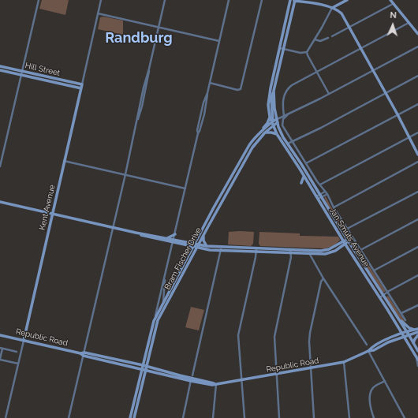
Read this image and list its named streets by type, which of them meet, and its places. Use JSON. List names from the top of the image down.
{
  "streets": {
    "main road": [
      "Hill Street",
      "Kent Avenue",
      "Jan Smuts Avenue",
      "Bram Fischer Drive",
      "Republic Road"
    ]
  },
  "crossings": [
    ["Hill Street", "Kent Avenue"],
    ["Kent Avenue", "Republic Road"],
    ["Jan Smuts Avenue", "Bram Fischer Drive"],
    ["Jan Smuts Avenue", "Republic Road"],
    ["Bram Fischer Drive", "Republic Road"]
  ],
  "districts": ["Randburg"],
  "north": "top"
}
